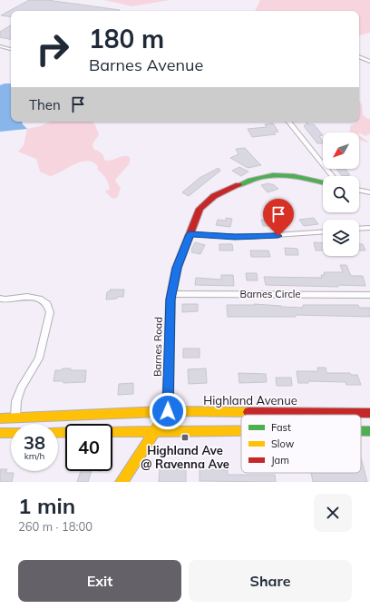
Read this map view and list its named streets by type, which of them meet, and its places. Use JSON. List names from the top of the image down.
{
  "streets": {
    "street": ["Barnes Circle", "Barnes Road", "Highland Avenue"]
  },
  "crossings": [
    ["Barnes Circle", "Barnes Road"],
    ["Barnes Road", "Highland Avenue"]
  ],
  "places": {
    "transit": ["Highland Ave @ Ravenna Ave"]
  },
  "legend": ["Fast", "Slow", "Jam"],
  "north": "bottom left",
  "page": {
    "turn": ["180 m", "Barnes Avenue"],
    "then": "Then",
    "speed": "38 km/h",
    "limit": "40",
    "heading": ["1 min", "260 m · 18:00"],
    "buttons": ["Exit", "Share"]
  }
}
